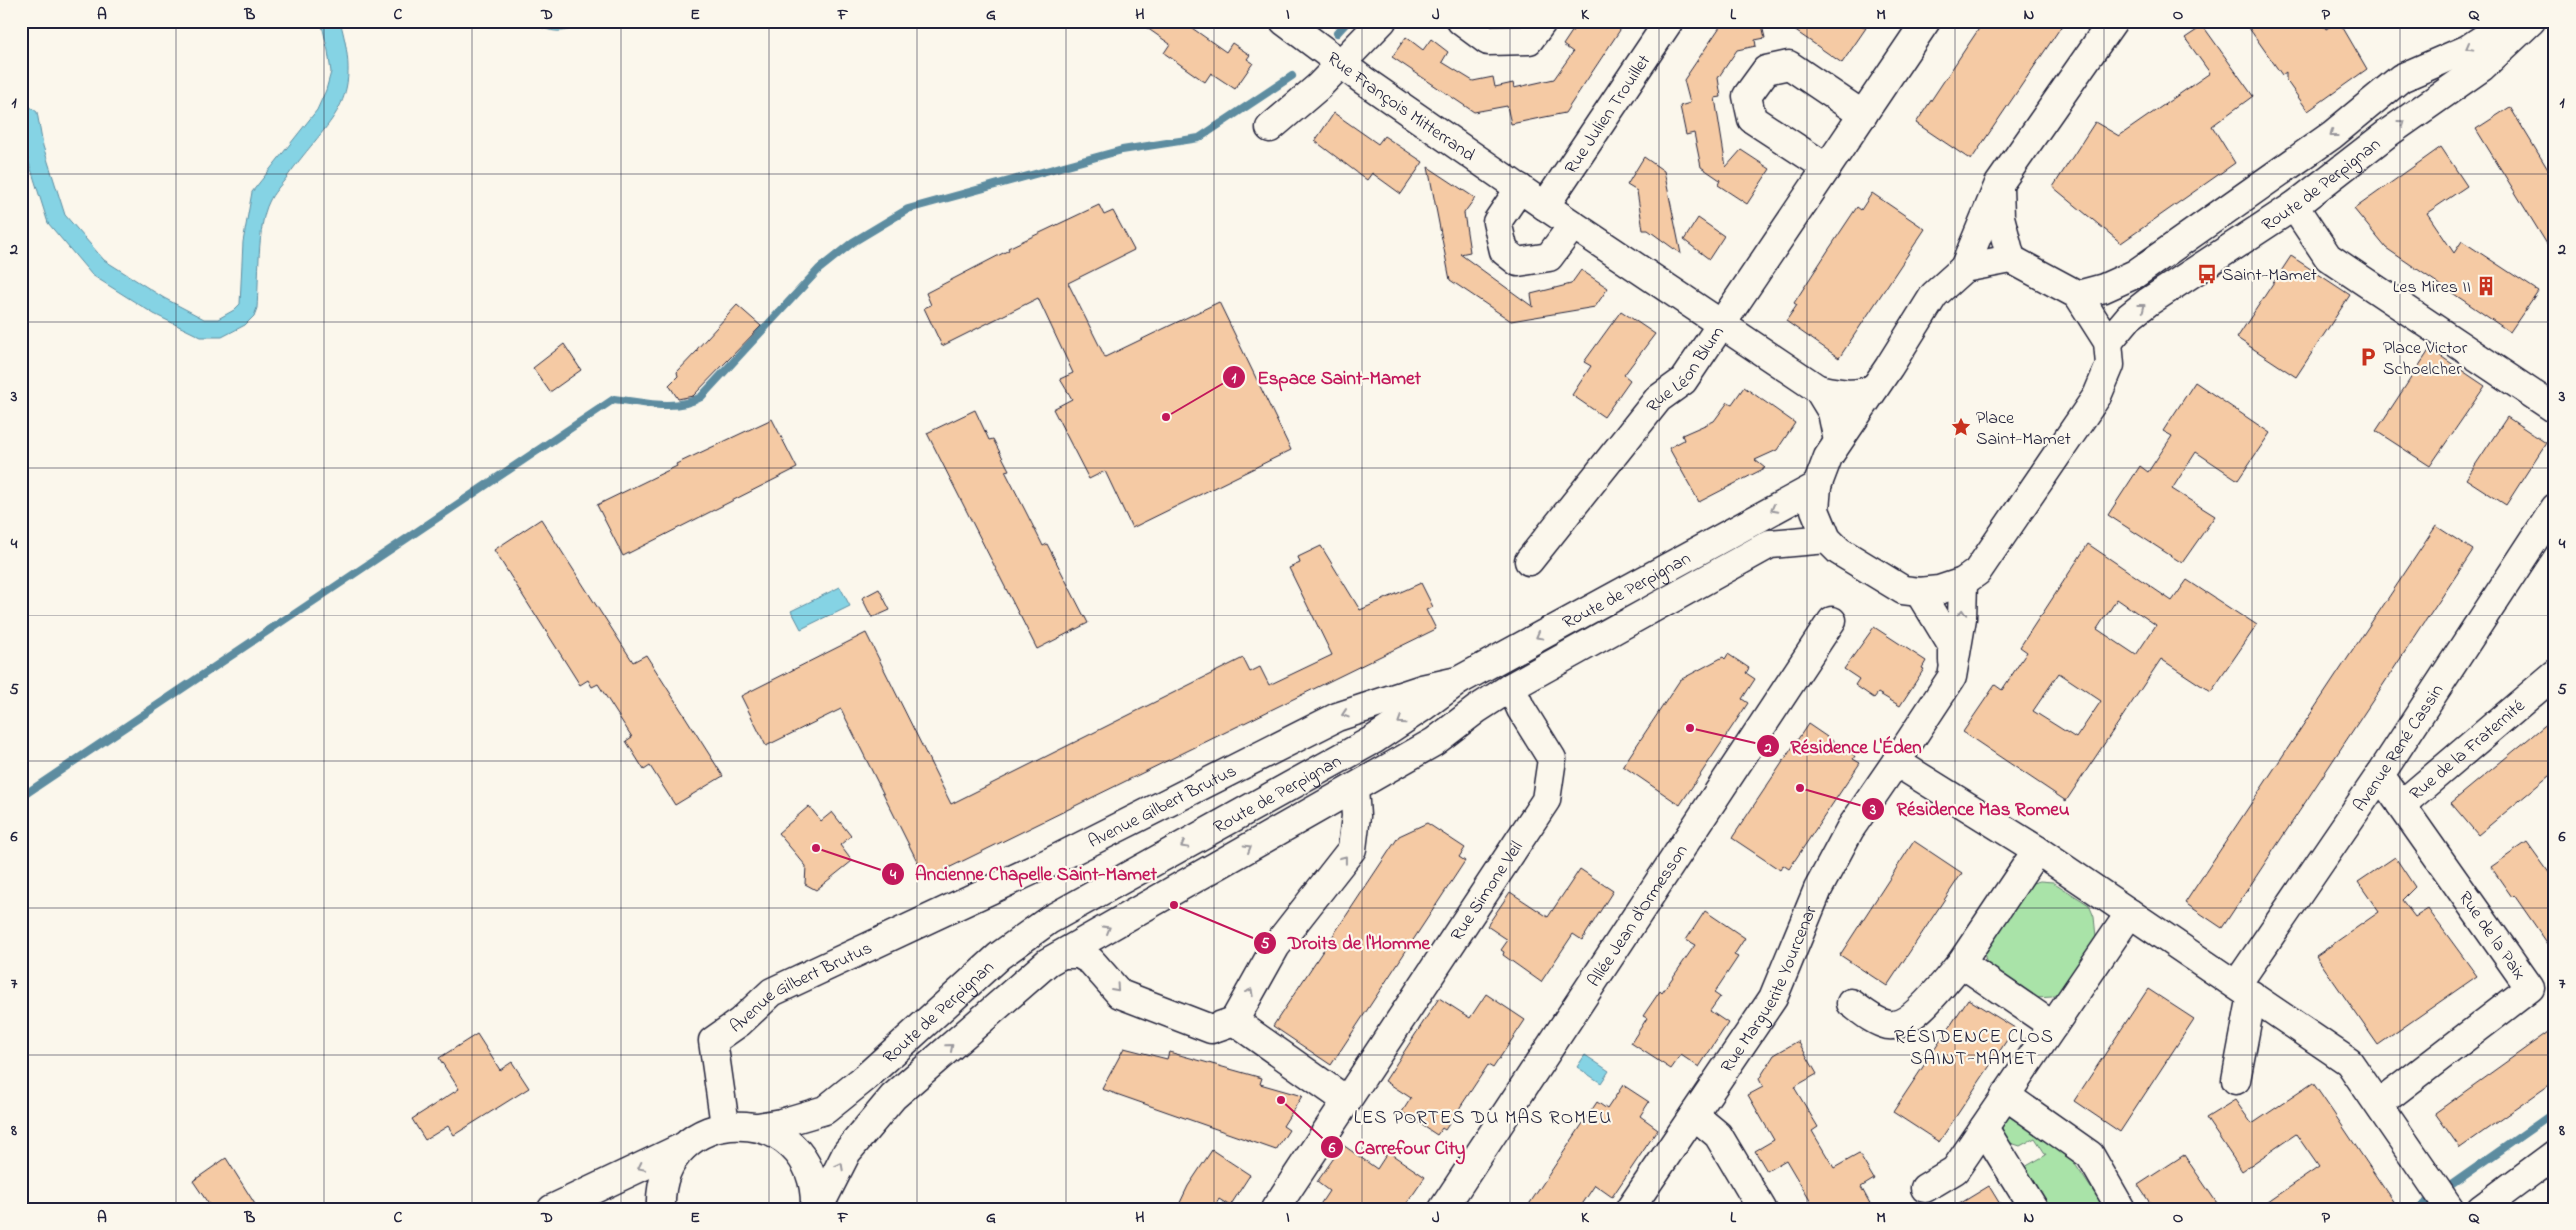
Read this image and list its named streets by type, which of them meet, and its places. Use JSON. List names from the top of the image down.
{
  "streets": {
    "street": [
      "Rue François Mitterrand",
      "Rue Julien Trouillet",
      "Route de Perpignan",
      "Rue Léon Blum",
      "Avenue René Cassin",
      "Rue de la Fraternité",
      "Avenue Gilbert Brutus",
      "Rue Simone Veil",
      "Allée Jean d'Ormesson",
      "Rue de la Paix",
      "Rue Marguerite Yourcenar"
    ]
  },
  "crossings": [
    ["Rue François Mitterrand", "Rue Julien Trouillet"],
    ["Rue François Mitterrand", "Rue Léon Blum"],
    ["Route de Perpignan", "Avenue Gilbert Brutus"],
    ["Route de Perpignan", "Rue Simone Veil"],
    ["Avenue René Cassin", "Rue de la Paix"],
    ["Rue de la Fraternité", "Rue de la Paix"]
  ],
  "one_way": ["Avenue Gilbert Brutus"],
  "districts": ["RÉSIDENCE CLOS SAINT-MAMET", "LES PORTES DU MAS ROMEU"],
  "places": {
    "bus stop": ["Saint-Mamet"],
    "building": ["Les Mires II"],
    "parking": ["Place Victor Schoelcher"],
    "other": [
      "Espace Saint-Mamet",
      "Résidence L'Éden",
      "Résidence Mas Romeu",
      "Ancienne Chapelle Saint-Mamet",
      "Droits de l'Homme",
      "Carrefour City"
    ],
    "place": ["Place Saint-Mamet"]
  },
  "grid": {
    "columns": [
      "A",
      "B",
      "C",
      "D",
      "E",
      "F",
      "G",
      "H",
      "I",
      "J",
      "K",
      "L",
      "M",
      "N",
      "O",
      "P",
      "Q"
    ],
    "rows": [
      "1",
      "2",
      "3",
      "4",
      "5",
      "6",
      "7",
      "8"
    ]
  }
}
